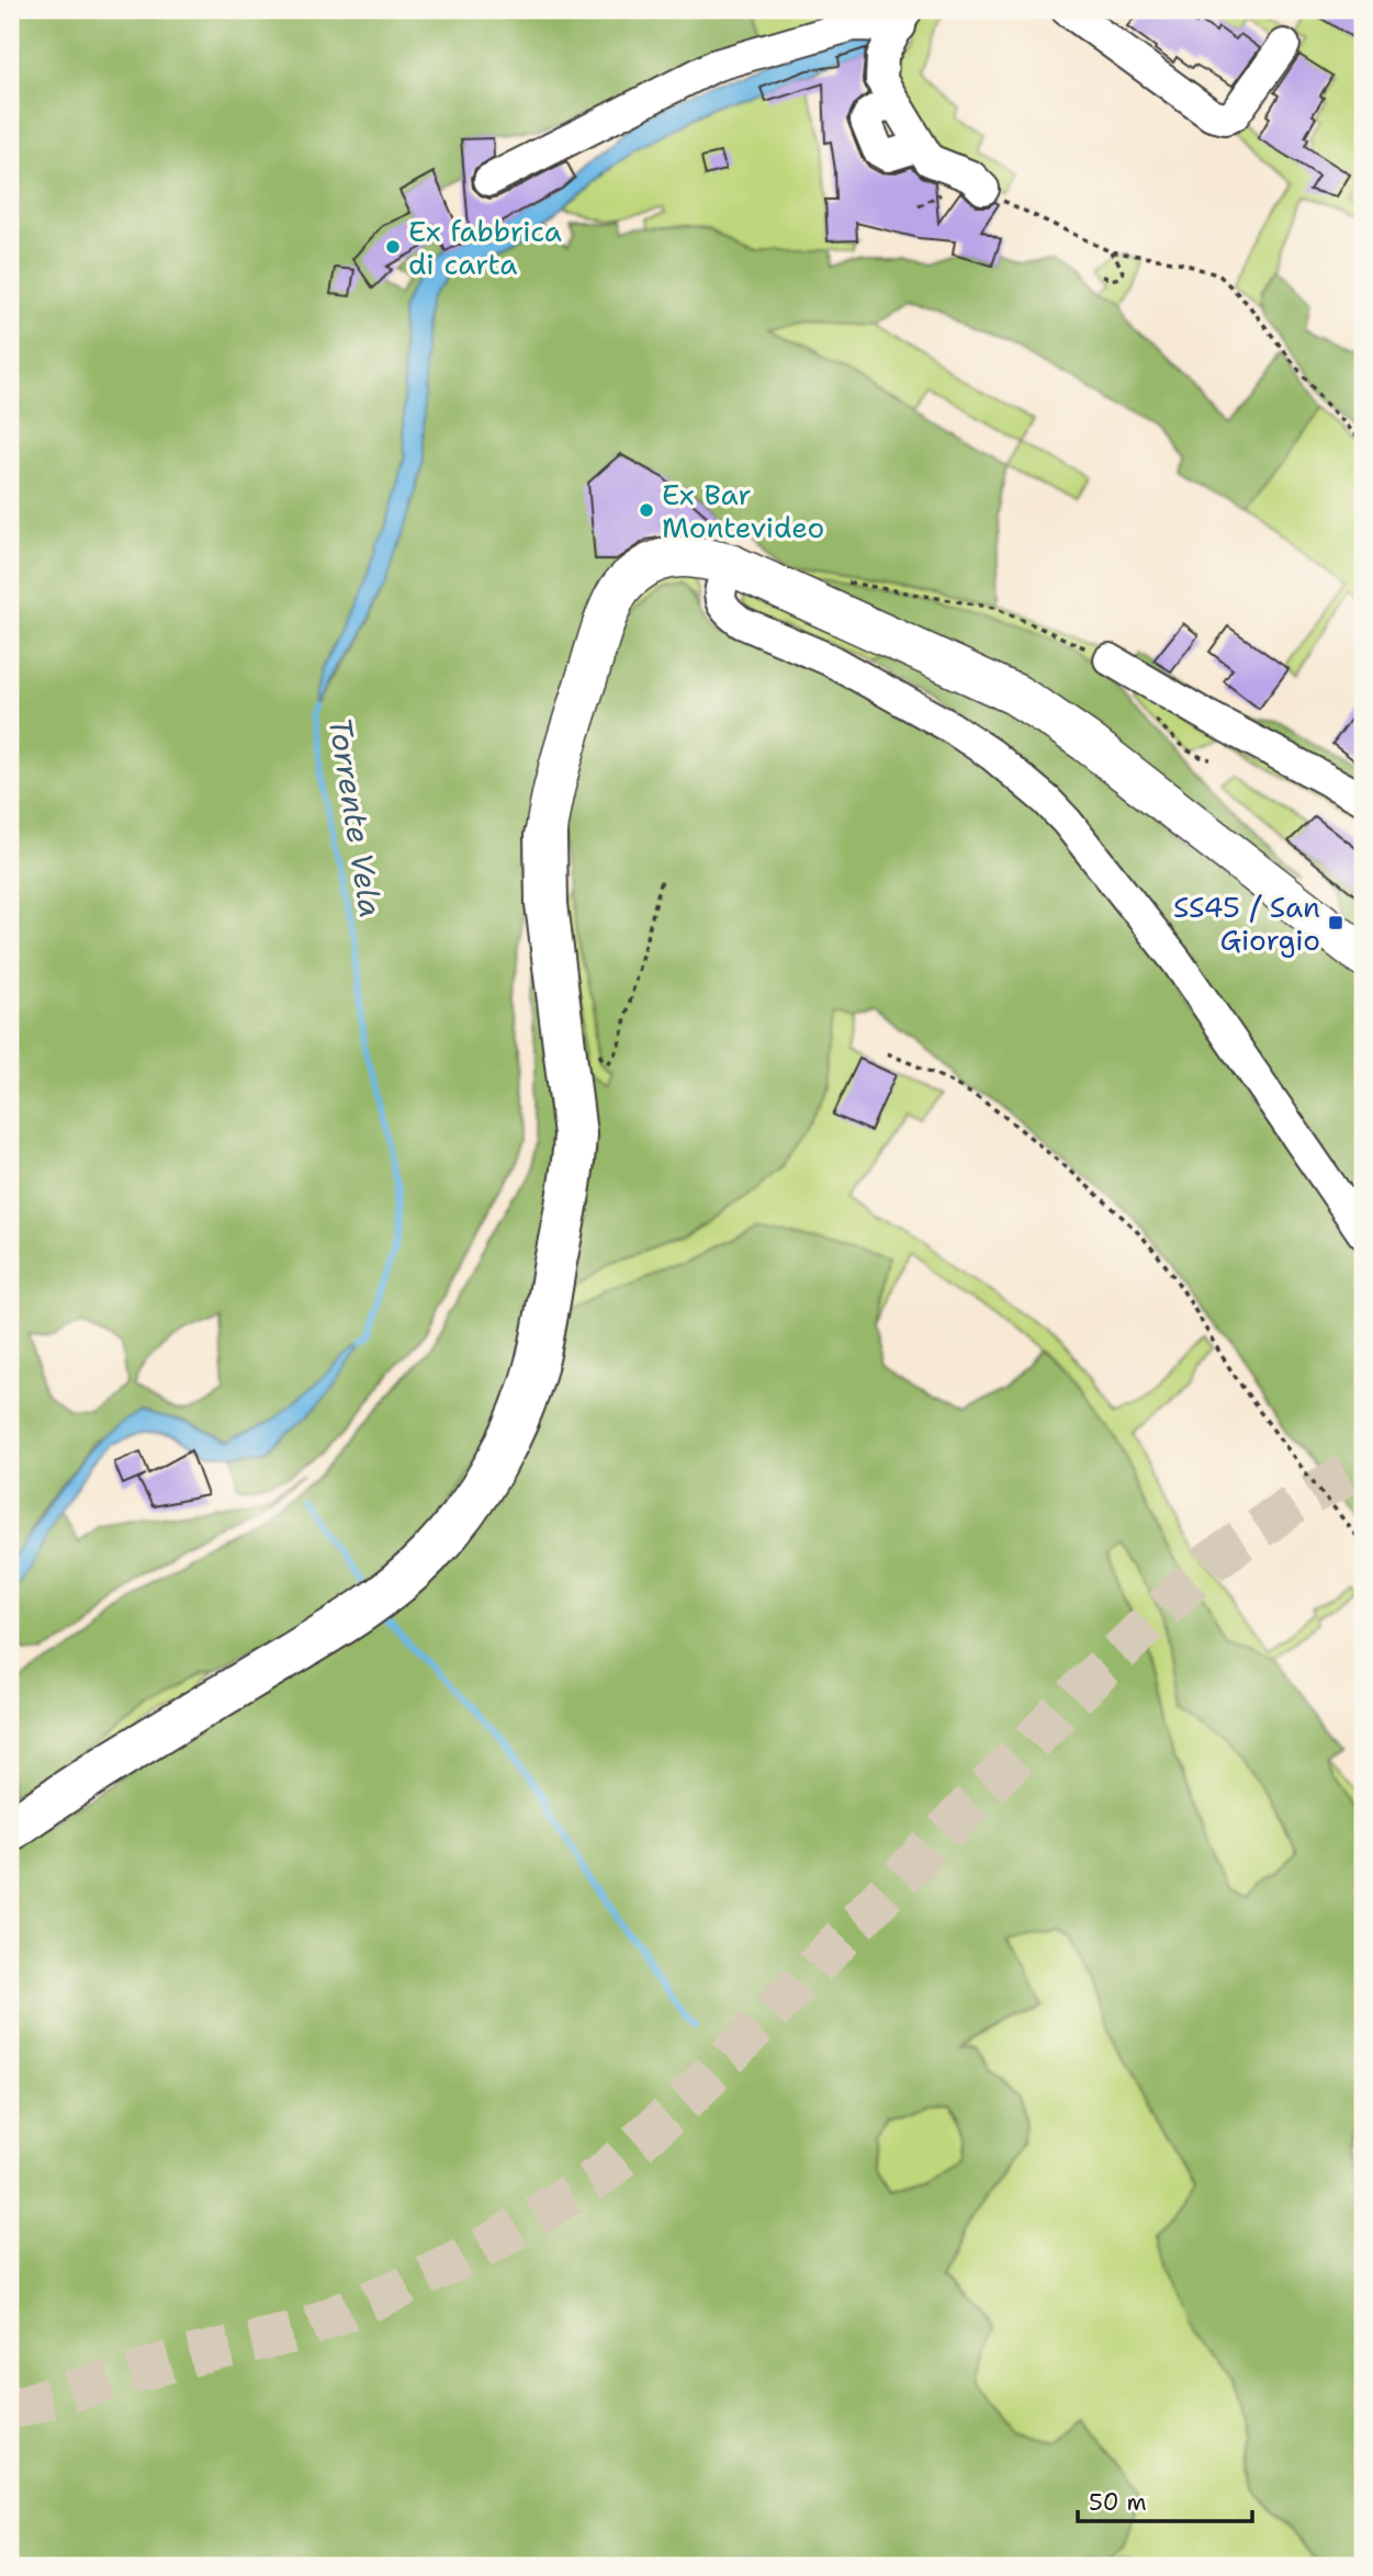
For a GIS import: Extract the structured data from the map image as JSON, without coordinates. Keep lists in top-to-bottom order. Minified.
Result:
{"water":["Torrente Vela"],"places":{"other":["Ex fabbrica di carta","Ex Bar Montevideo"],"transit":["SS45 / San Giorgio"]},"scale_bar":"50 m"}
